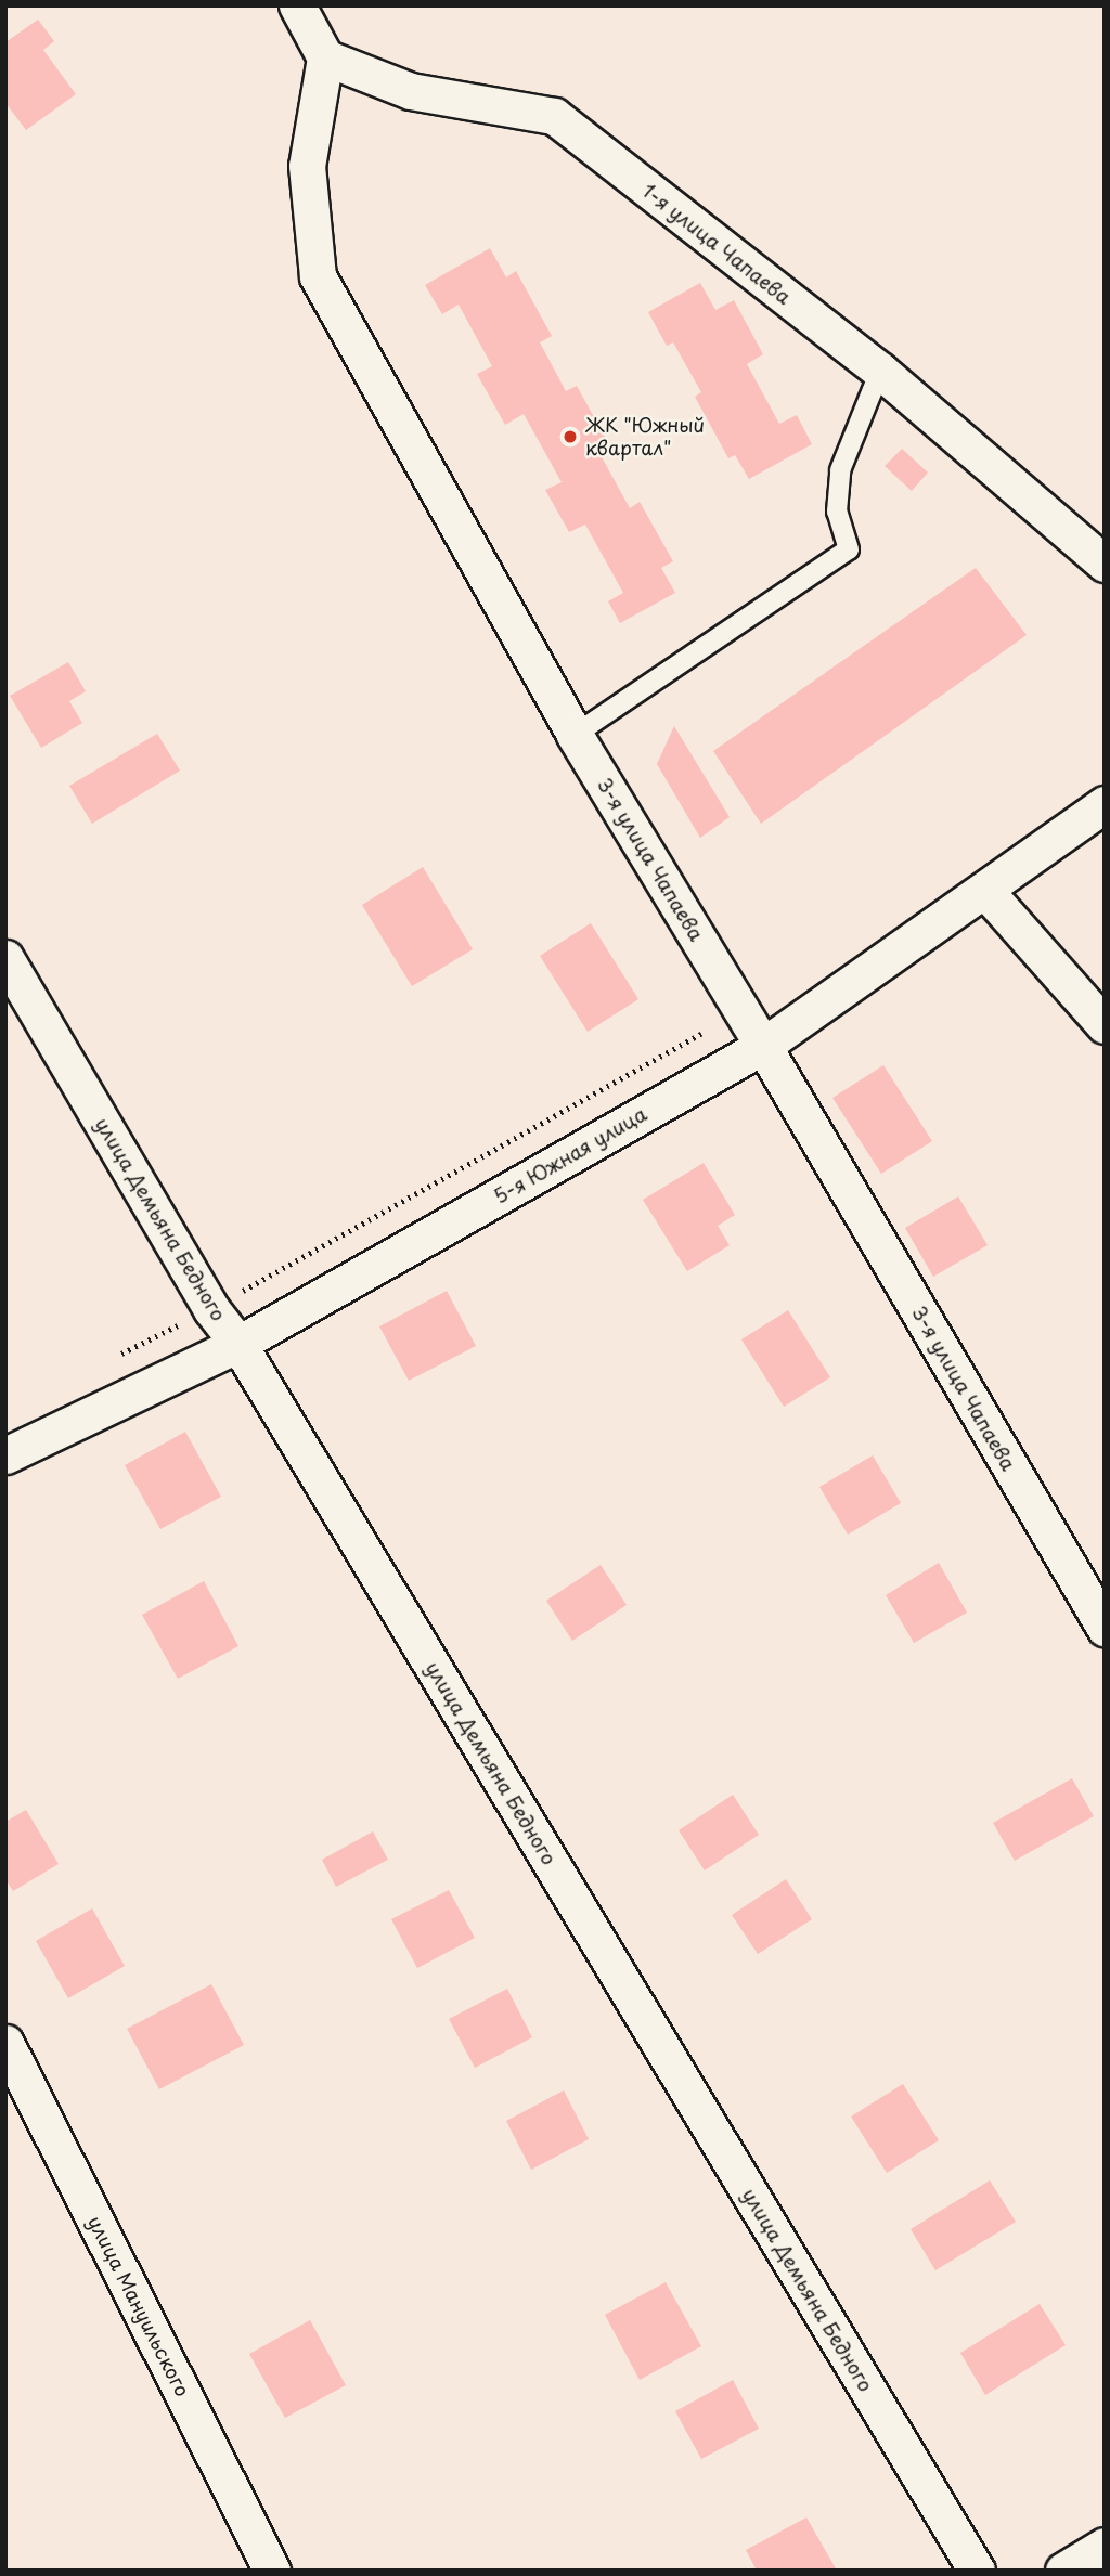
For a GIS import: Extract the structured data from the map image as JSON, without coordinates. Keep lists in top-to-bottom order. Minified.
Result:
{"streets":{"street":["1-я улица Чапаева","3-я улица Чапаева","5-я Южная улица","улица Демьяна Бедного","улица Мануильского"]},"crossings":[["1-я улица Чапаева","3-я улица Чапаева"],["3-я улица Чапаева","5-я Южная улица"],["5-я Южная улица","улица Демьяна Бедного"]],"places":["ЖК \"Южный квартал\""]}
